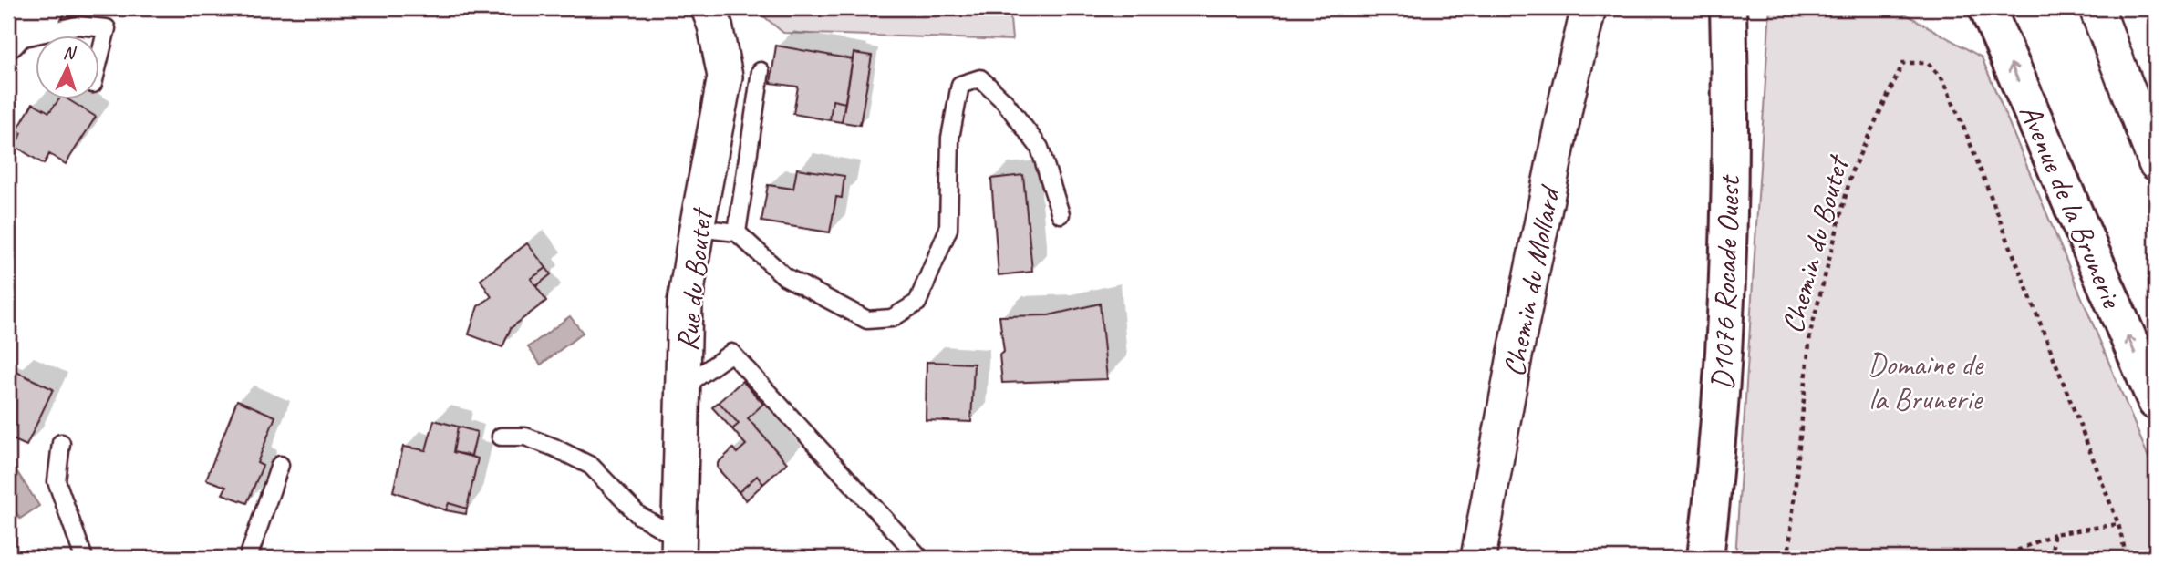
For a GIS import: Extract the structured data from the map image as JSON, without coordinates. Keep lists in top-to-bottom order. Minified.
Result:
{"streets":{"main road":["Avenue de la Brunerie","D1076 Rocade Ouest"],"street":["Rue du Boutet","Chemin du Mollard"],"path":["Chemin du Boutet"]},"one_way":["Avenue de la Brunerie"],"parks":["Domaine de la Brunerie"],"north":"top"}
